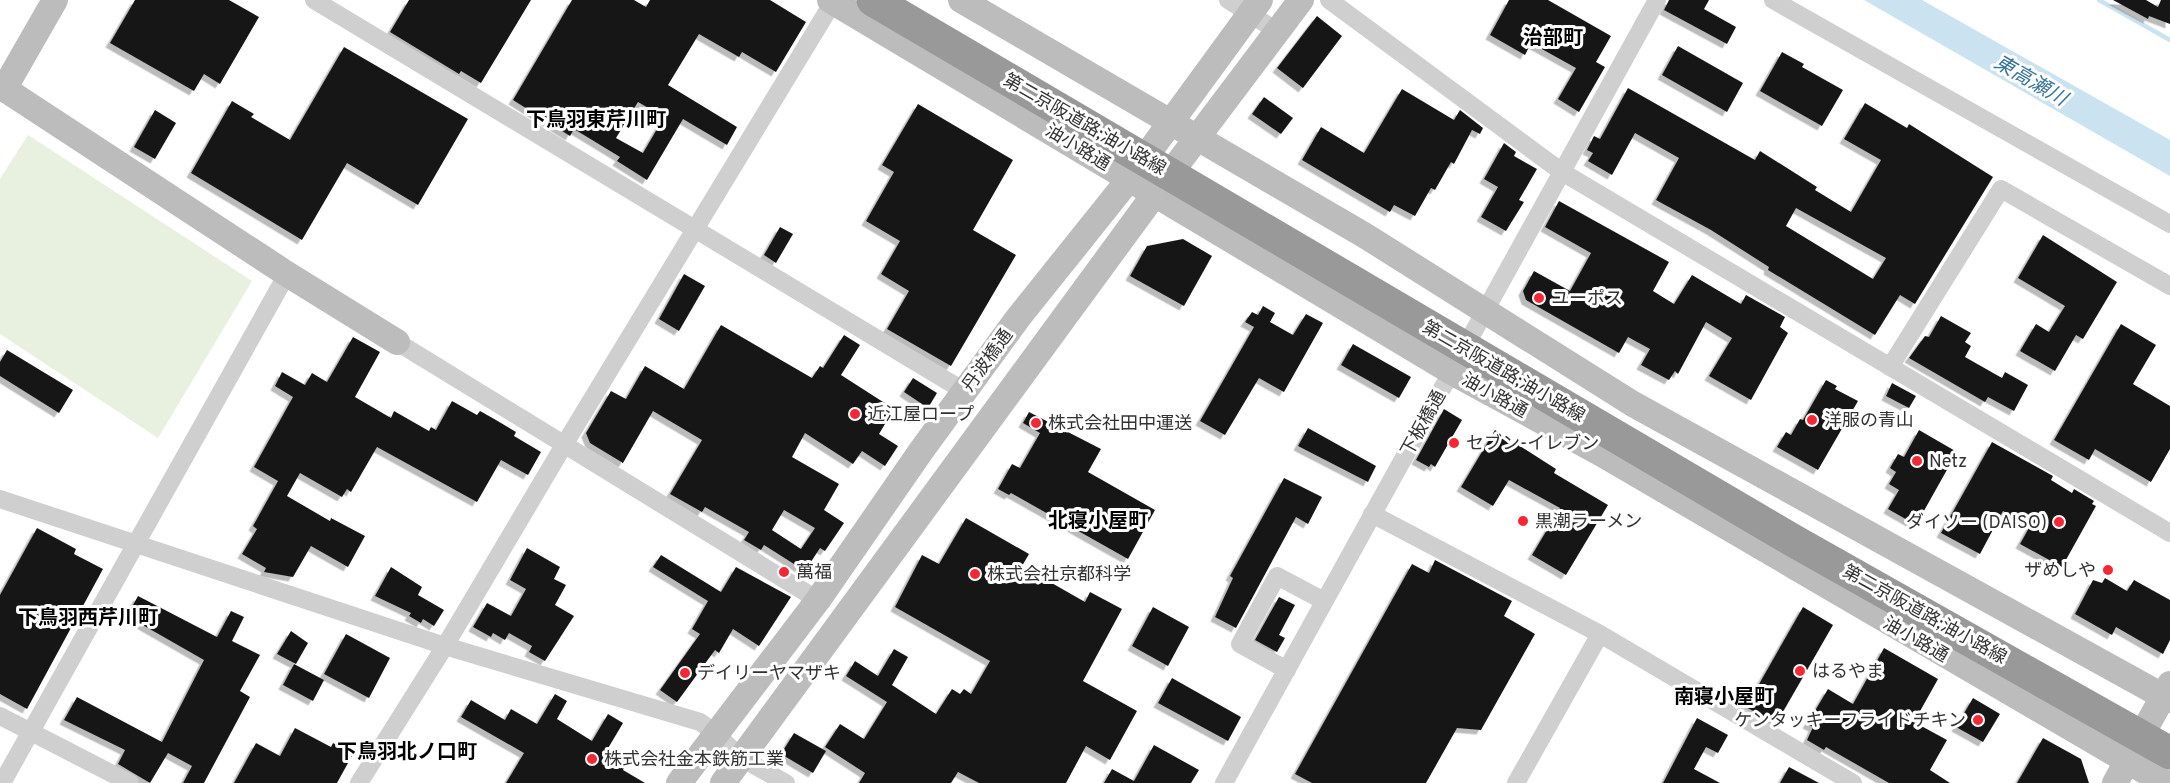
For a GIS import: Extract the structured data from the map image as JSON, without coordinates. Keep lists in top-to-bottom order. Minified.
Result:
{"streets":{"highway":["第二京阪道路;油小路線"],"street":["油小路通","丹波橋通","下板橋通"]},"crossings":[["油小路通","丹波橋通"],["油小路通","下板橋通"]],"districts":["治部町","下鳥羽東芹川町","北寝小屋町","下鳥羽西芹川町","南寝小屋町","下鳥羽北ノ口町"],"water":["東高瀬川"],"places":["ユーポス","近江屋ロープ","洋服の青山","株式会社田中運送","セブン-イレブン","Netz","黒潮ラーメン","ダイソー (DAISO)","ザめしや","萬福","株式会社京都科学","はるやま","デイリーヤマザキ","ケンタッキーフライドチキン","株式会社金本鉄筋工業"]}
